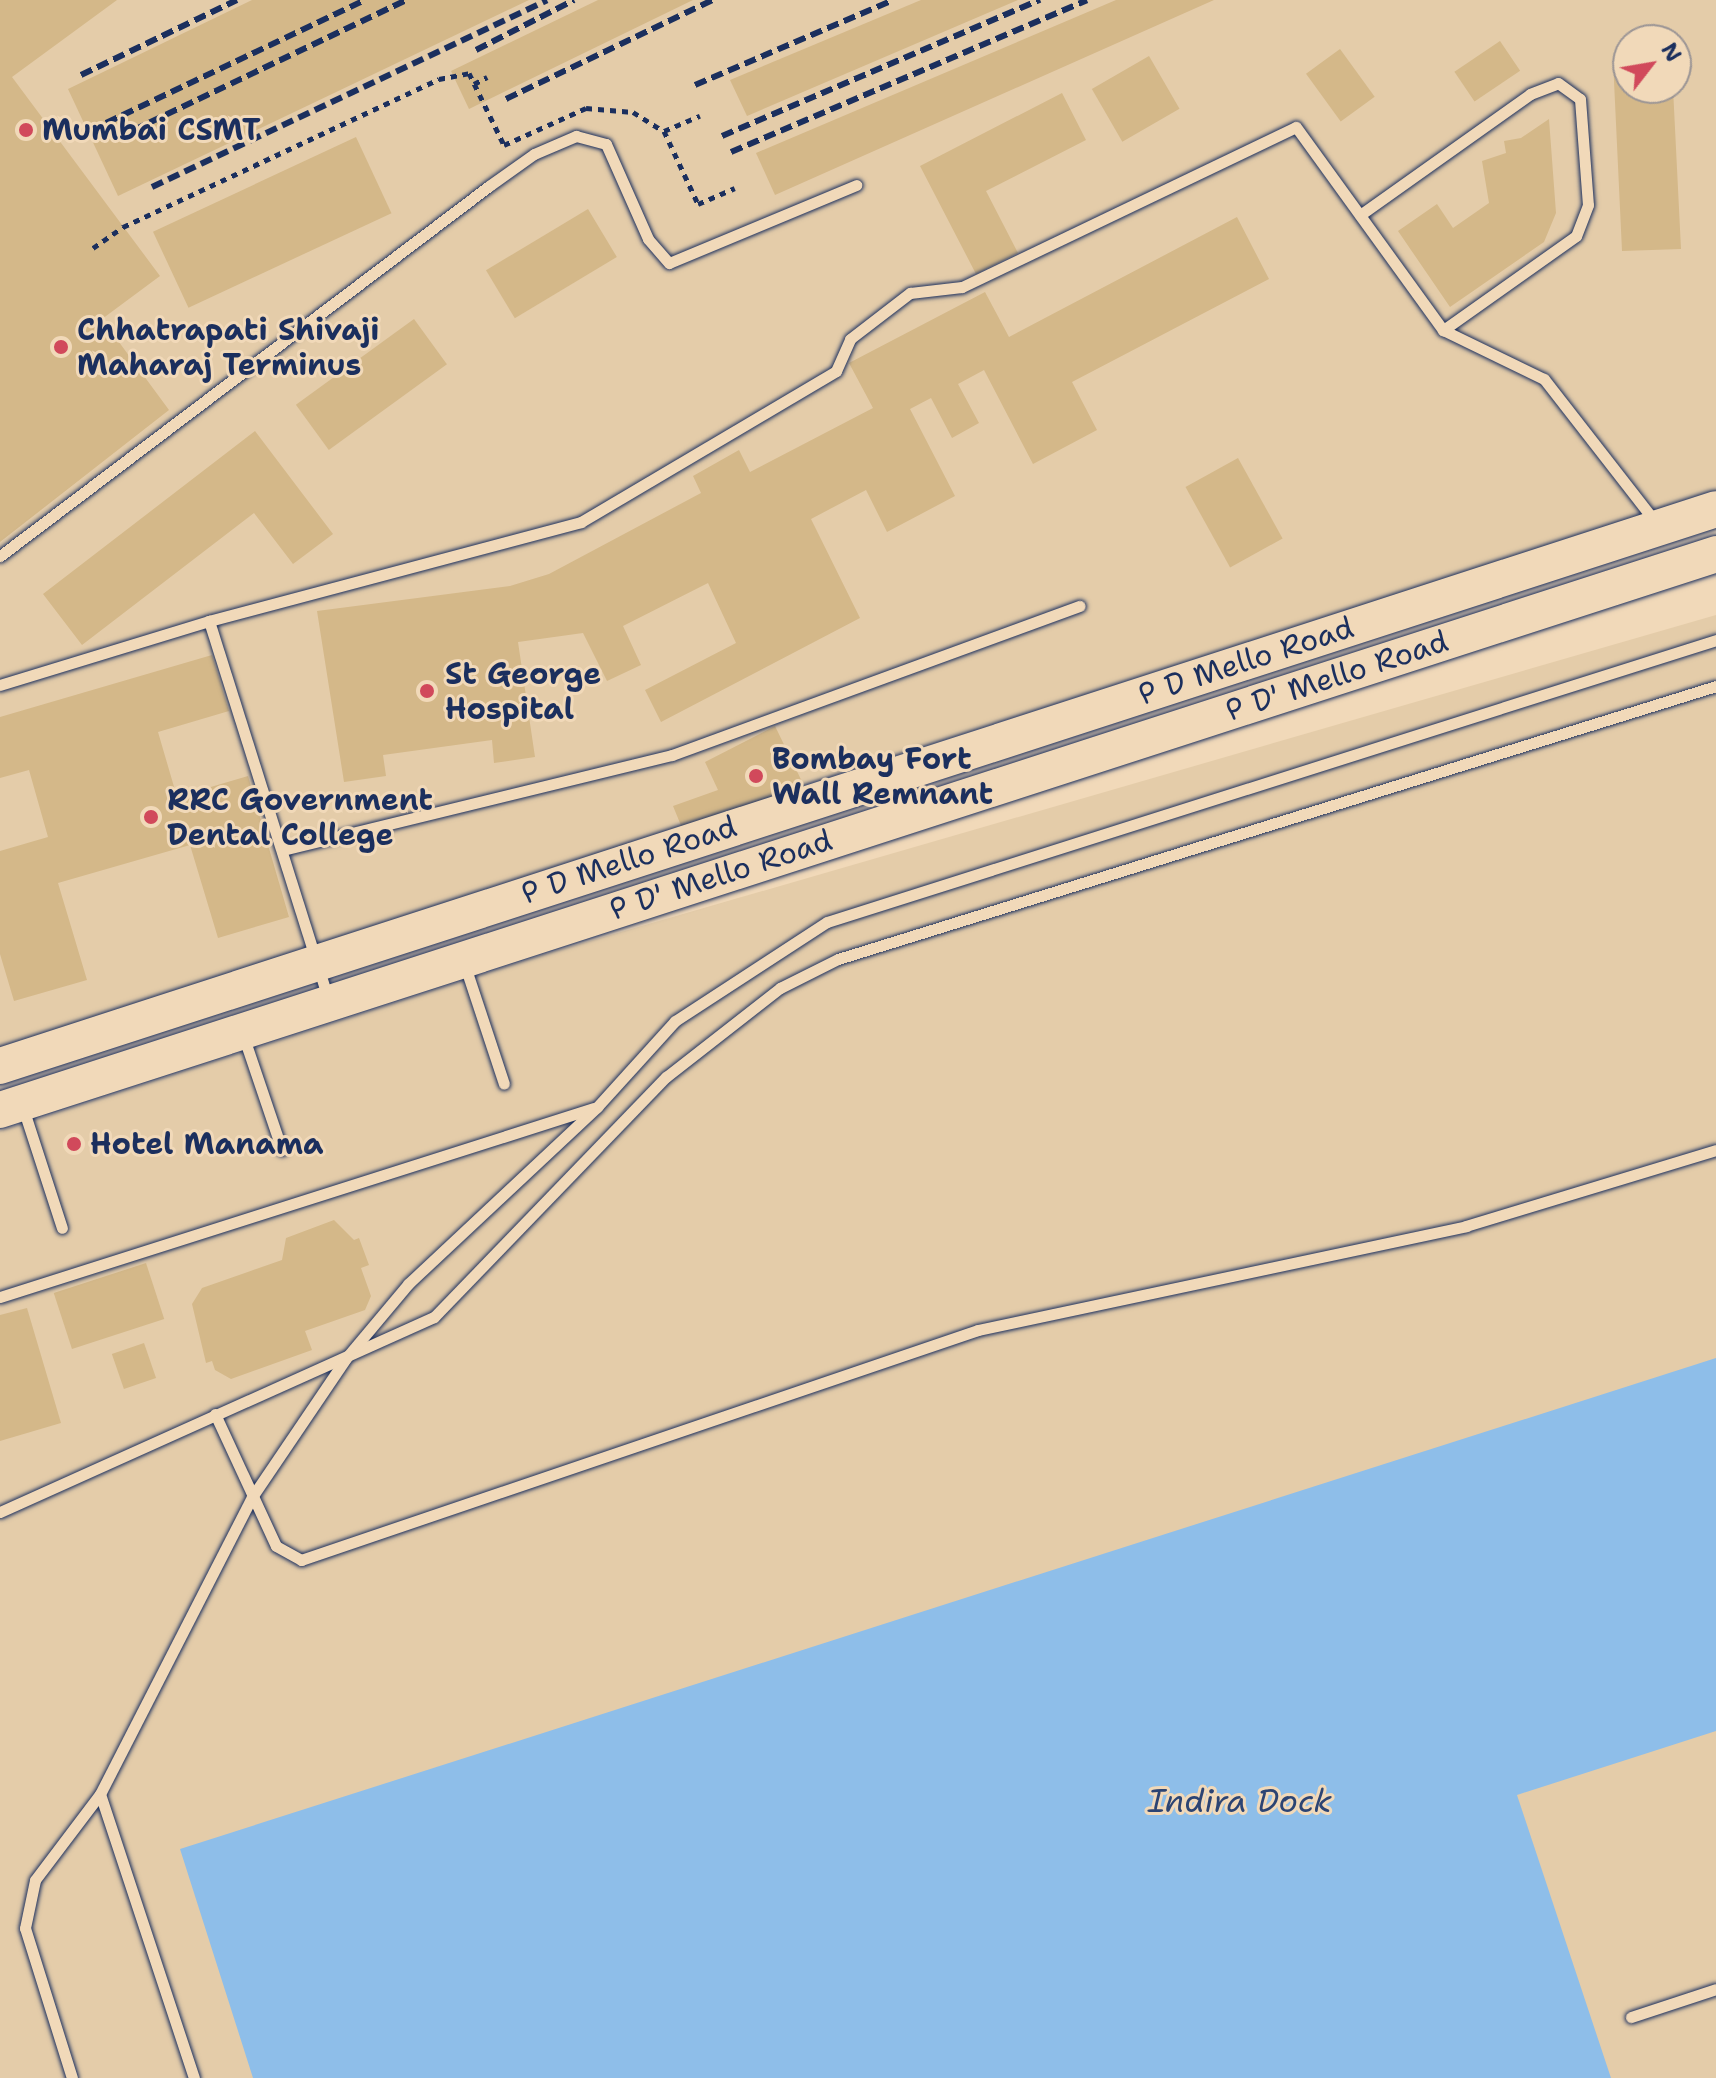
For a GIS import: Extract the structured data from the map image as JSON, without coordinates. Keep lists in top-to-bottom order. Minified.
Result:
{"streets":{"main road":["P D Mello Road","P D' Mello Road"]},"water":["Indira Dock"],"places":["Mumbai CSMT","Chhatrapati Shivaji Maharaj Terminus","St George Hospital","Bombay Fort Wall Remnant","RRC Government Dental College","Hotel Manama"],"north":"top right"}
